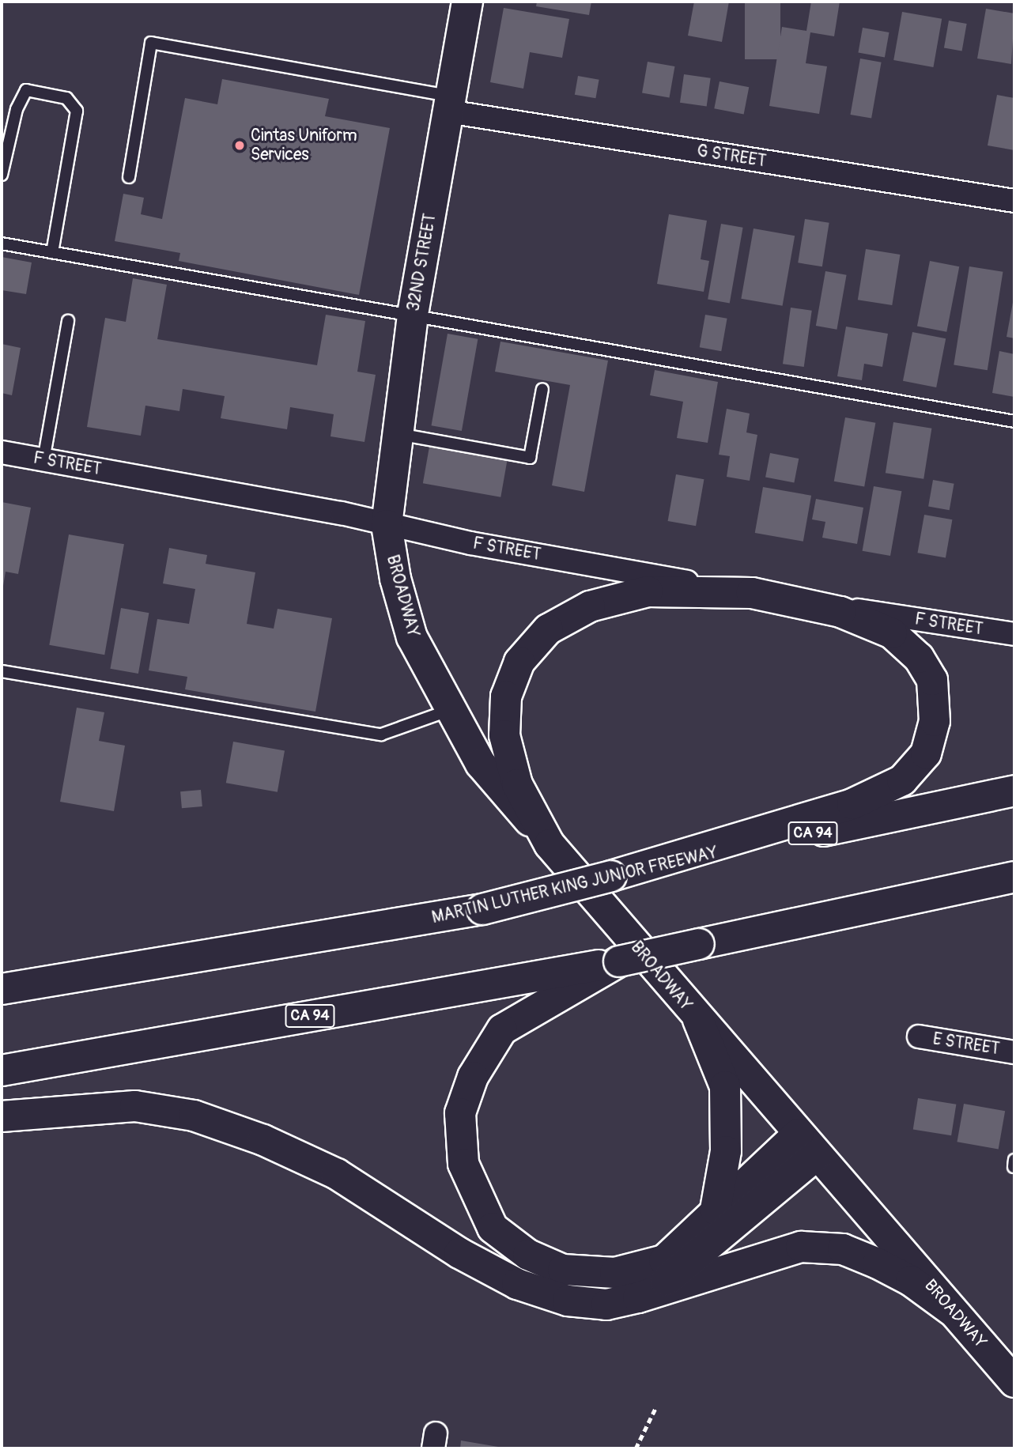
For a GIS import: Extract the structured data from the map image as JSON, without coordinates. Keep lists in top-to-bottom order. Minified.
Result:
{"streets":{"main road":["32ND STREET","BROADWAY","CA 94","MARTIN LUTHER KING JUNIOR FREEWAY"],"street":["G STREET","F STREET","E STREET"]},"crossings":[["G STREET","32ND STREET"],["32ND STREET","F STREET"],["32ND STREET","BROADWAY"],["F STREET","BROADWAY"]],"places":["Cintas Uniform Services"]}
